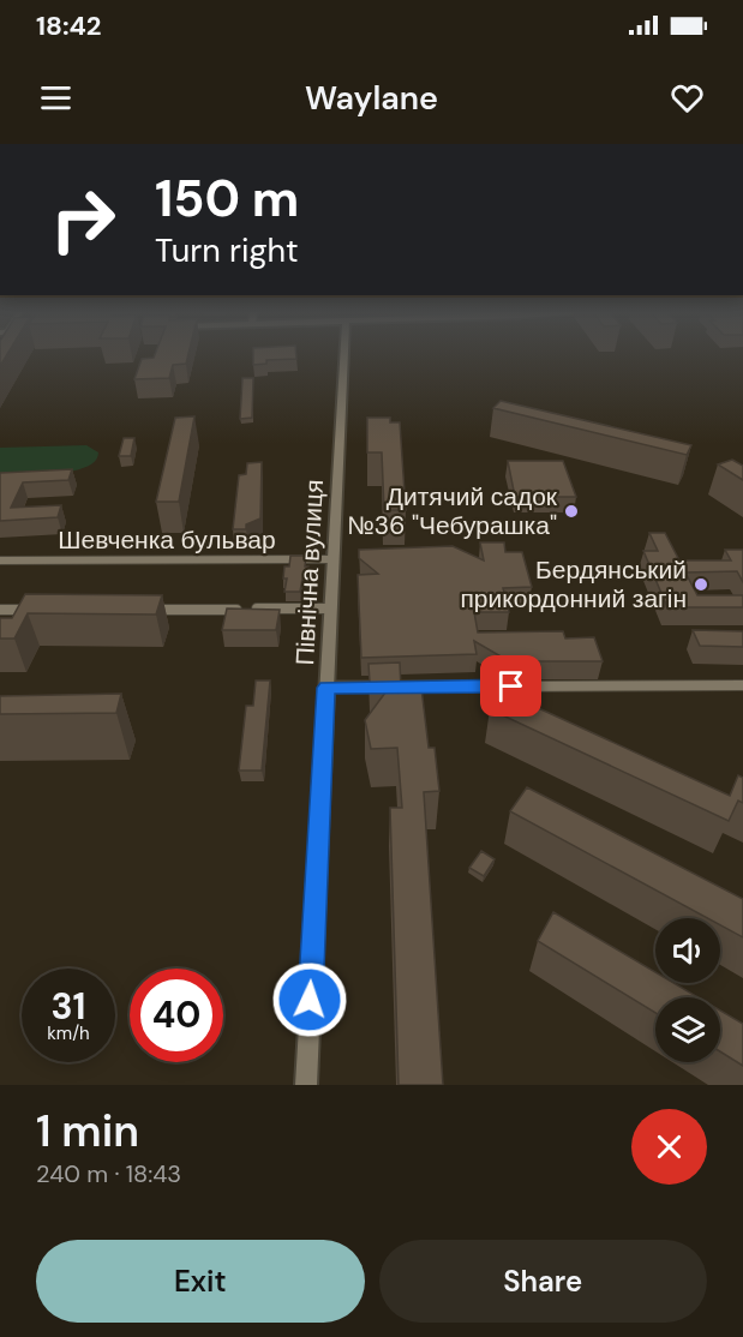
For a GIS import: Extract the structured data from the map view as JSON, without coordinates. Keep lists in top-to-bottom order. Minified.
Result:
{"streets":{"street":["Шевченка бульвар","Північна вулиця"]},"crossings":[["Шевченка бульвар","Північна вулиця"]],"places":["Дитячий садок №36 \"Чебурашка\"","Бердянський прикордонний загін"],"page":{"status":"18:42","header":"Waylane","turn":["150 m","Turn right"],"speed":"31 km/h","limit":"40","heading":["1 min","240 m · 18:43"],"buttons":["Exit","Share"]}}
